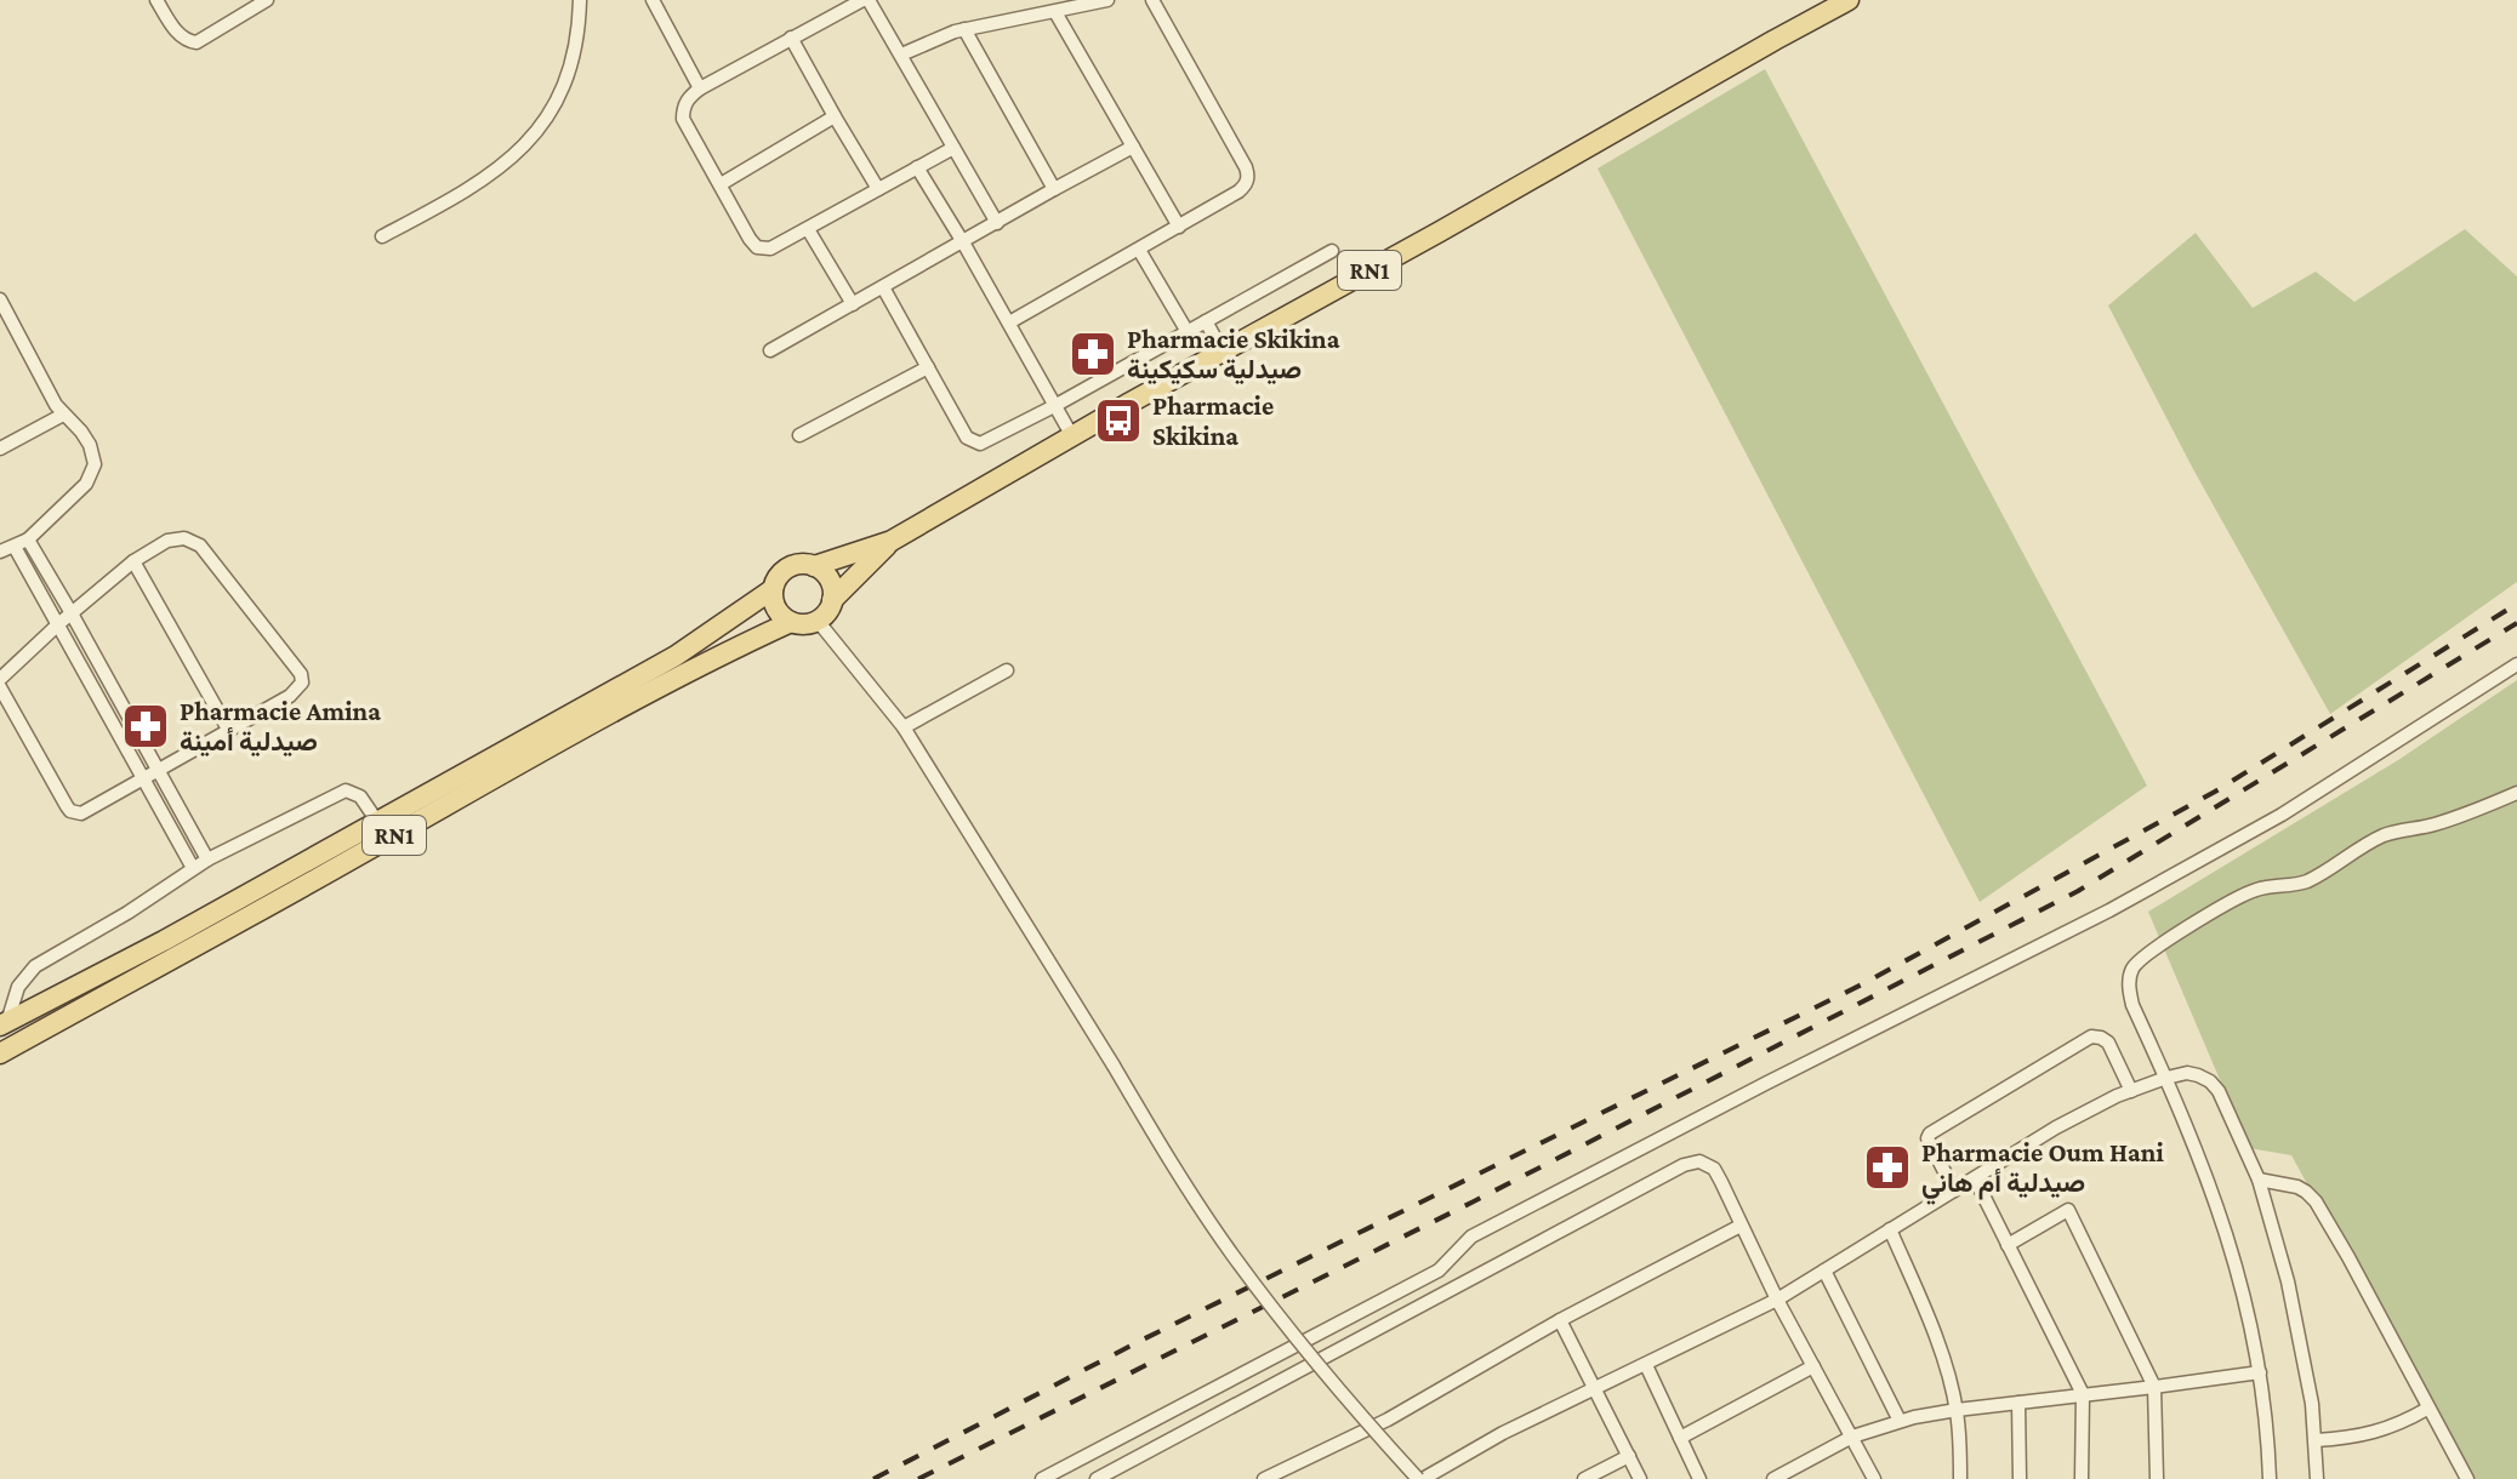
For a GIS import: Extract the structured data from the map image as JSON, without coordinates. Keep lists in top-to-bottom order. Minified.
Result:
{"streets":{"main road":["RN1"]},"places":{"pharmacy":["Pharmacie Skikina صيدلية سكيكينة","Pharmacie Amina صيدلية أمينة","Pharmacie Oum Hani صيدلية أم هاني"],"bus stop":["Pharmacie Skikina"]}}
